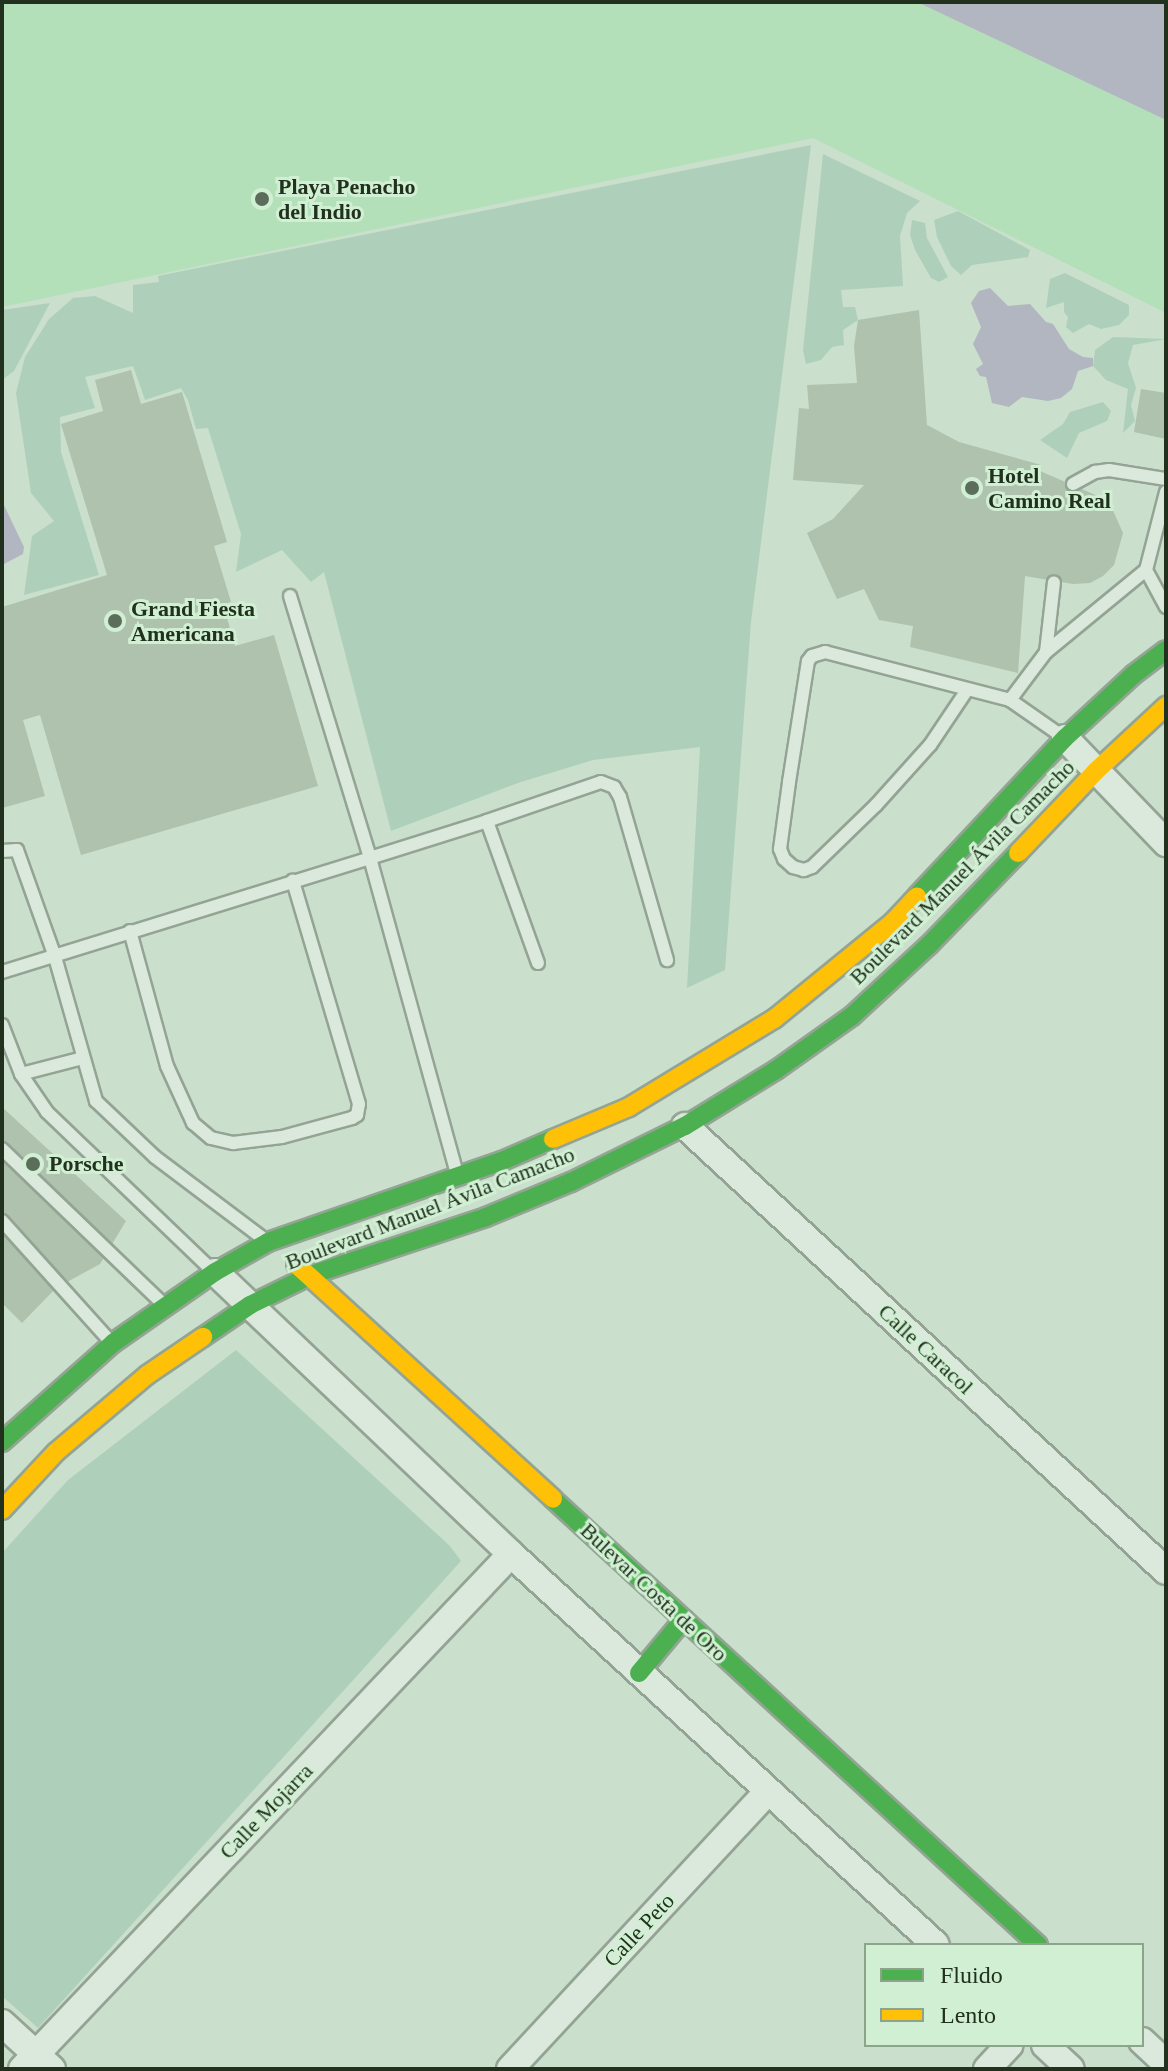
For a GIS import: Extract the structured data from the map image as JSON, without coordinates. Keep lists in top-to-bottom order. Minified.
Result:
{"streets":{"main road":["Boulevard Manuel Ávila Camacho","Bulevar Costa de Oro"],"street":["Calle Caracol","Calle Mojarra","Calle Peto"]},"crossings":[["Boulevard Manuel Ávila Camacho","Calle Caracol"],["Boulevard Manuel Ávila Camacho","Bulevar Costa de Oro"]],"places":["Playa Penacho del Indio","Hotel Camino Real","Grand Fiesta Americana","Porsche"],"legend":["Fluido","Lento"]}
